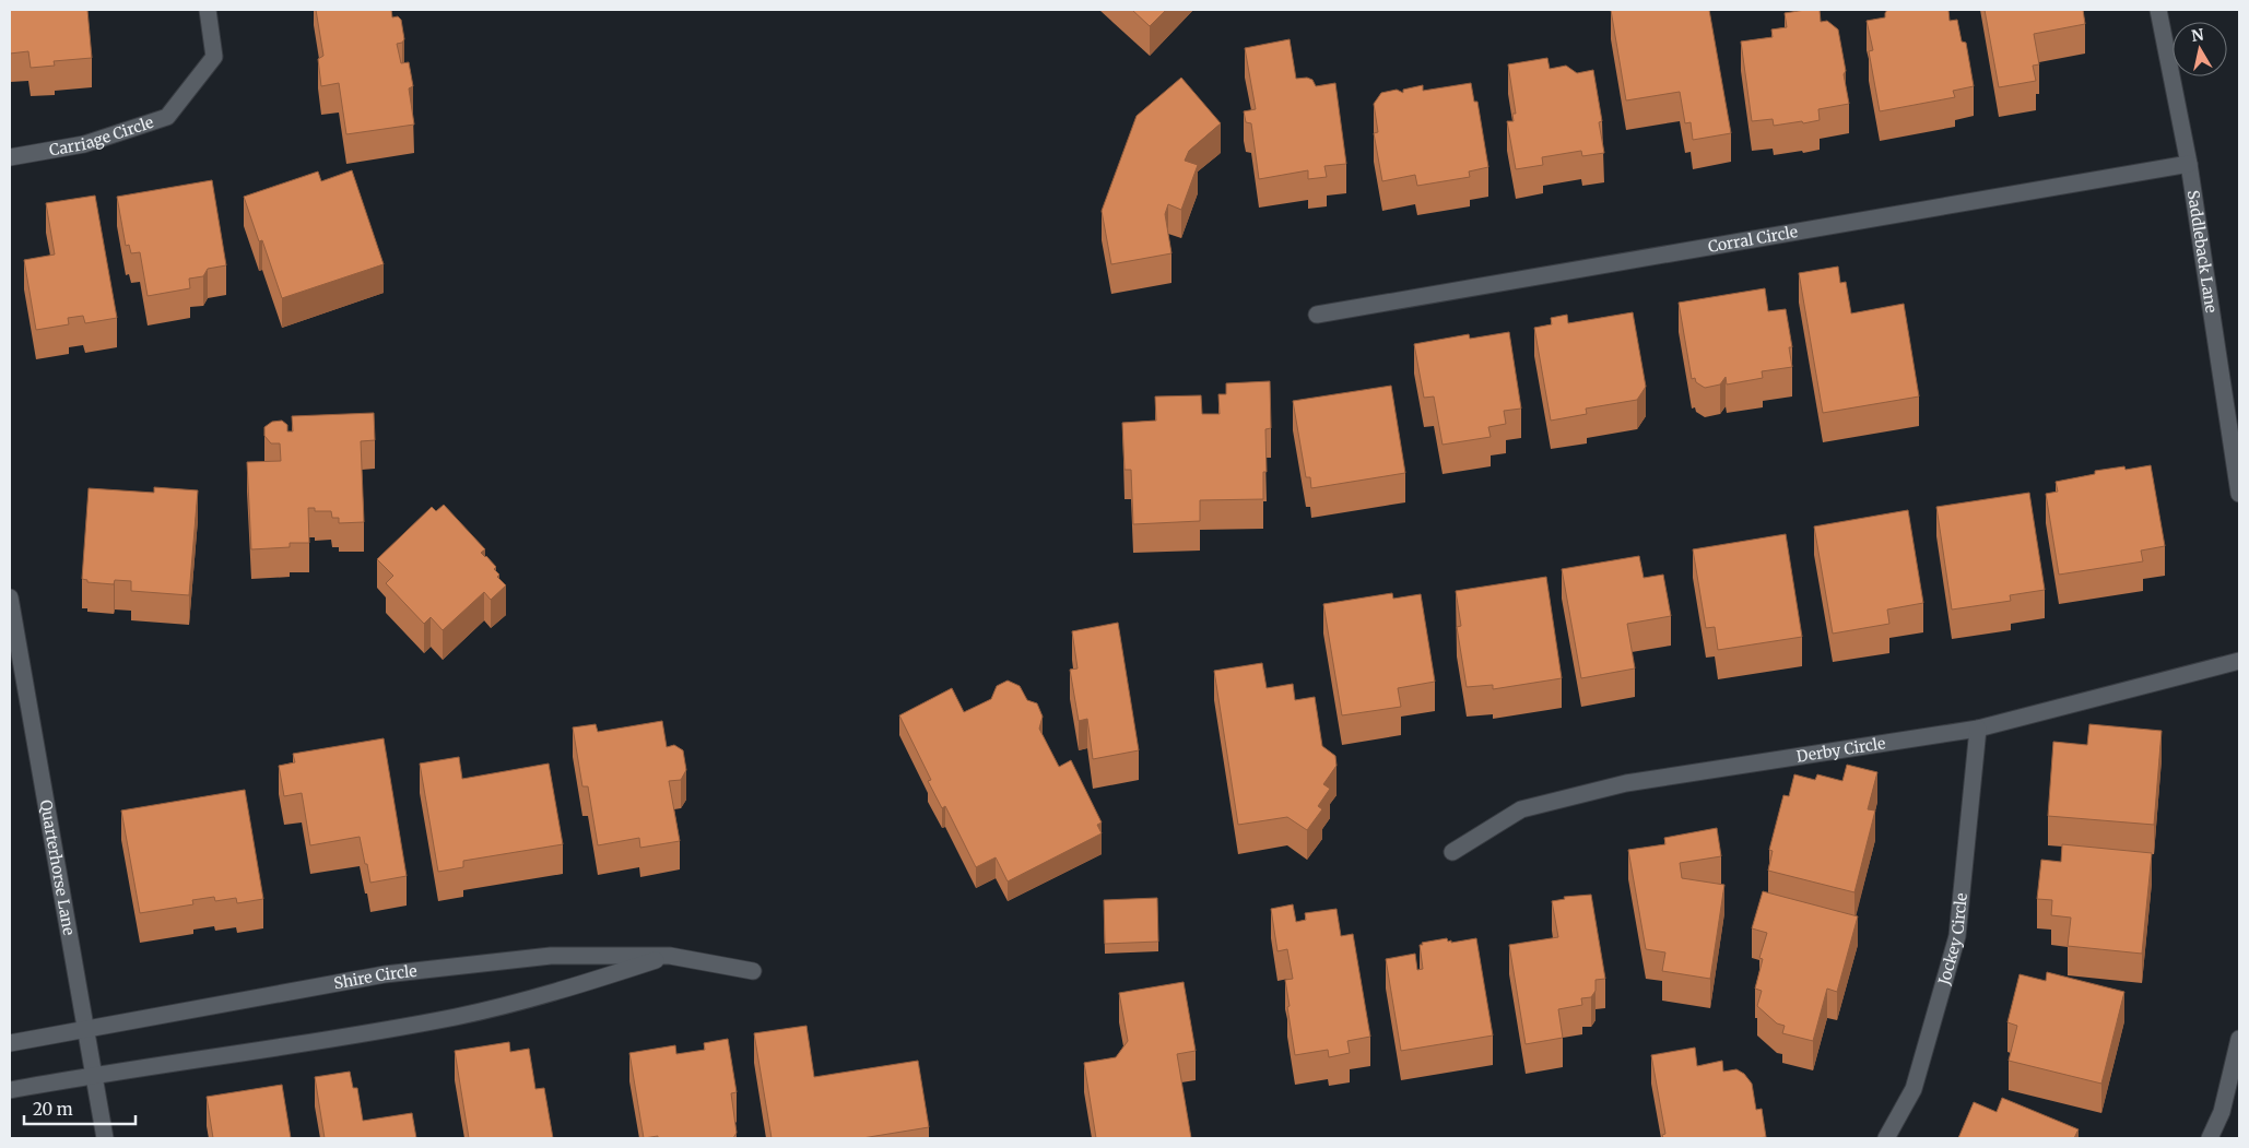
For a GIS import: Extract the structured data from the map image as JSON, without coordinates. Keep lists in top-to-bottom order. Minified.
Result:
{"streets":{"street":["Carriage Circle","Corral Circle","Saddleback Lane","Derby Circle","Quarterhorse Lane","Jockey Circle","Shire Circle"]},"crossings":[["Corral Circle","Saddleback Lane"],["Derby Circle","Jockey Circle"],["Quarterhorse Lane","Shire Circle"]],"scale_bar":"20 m","north":"top"}
